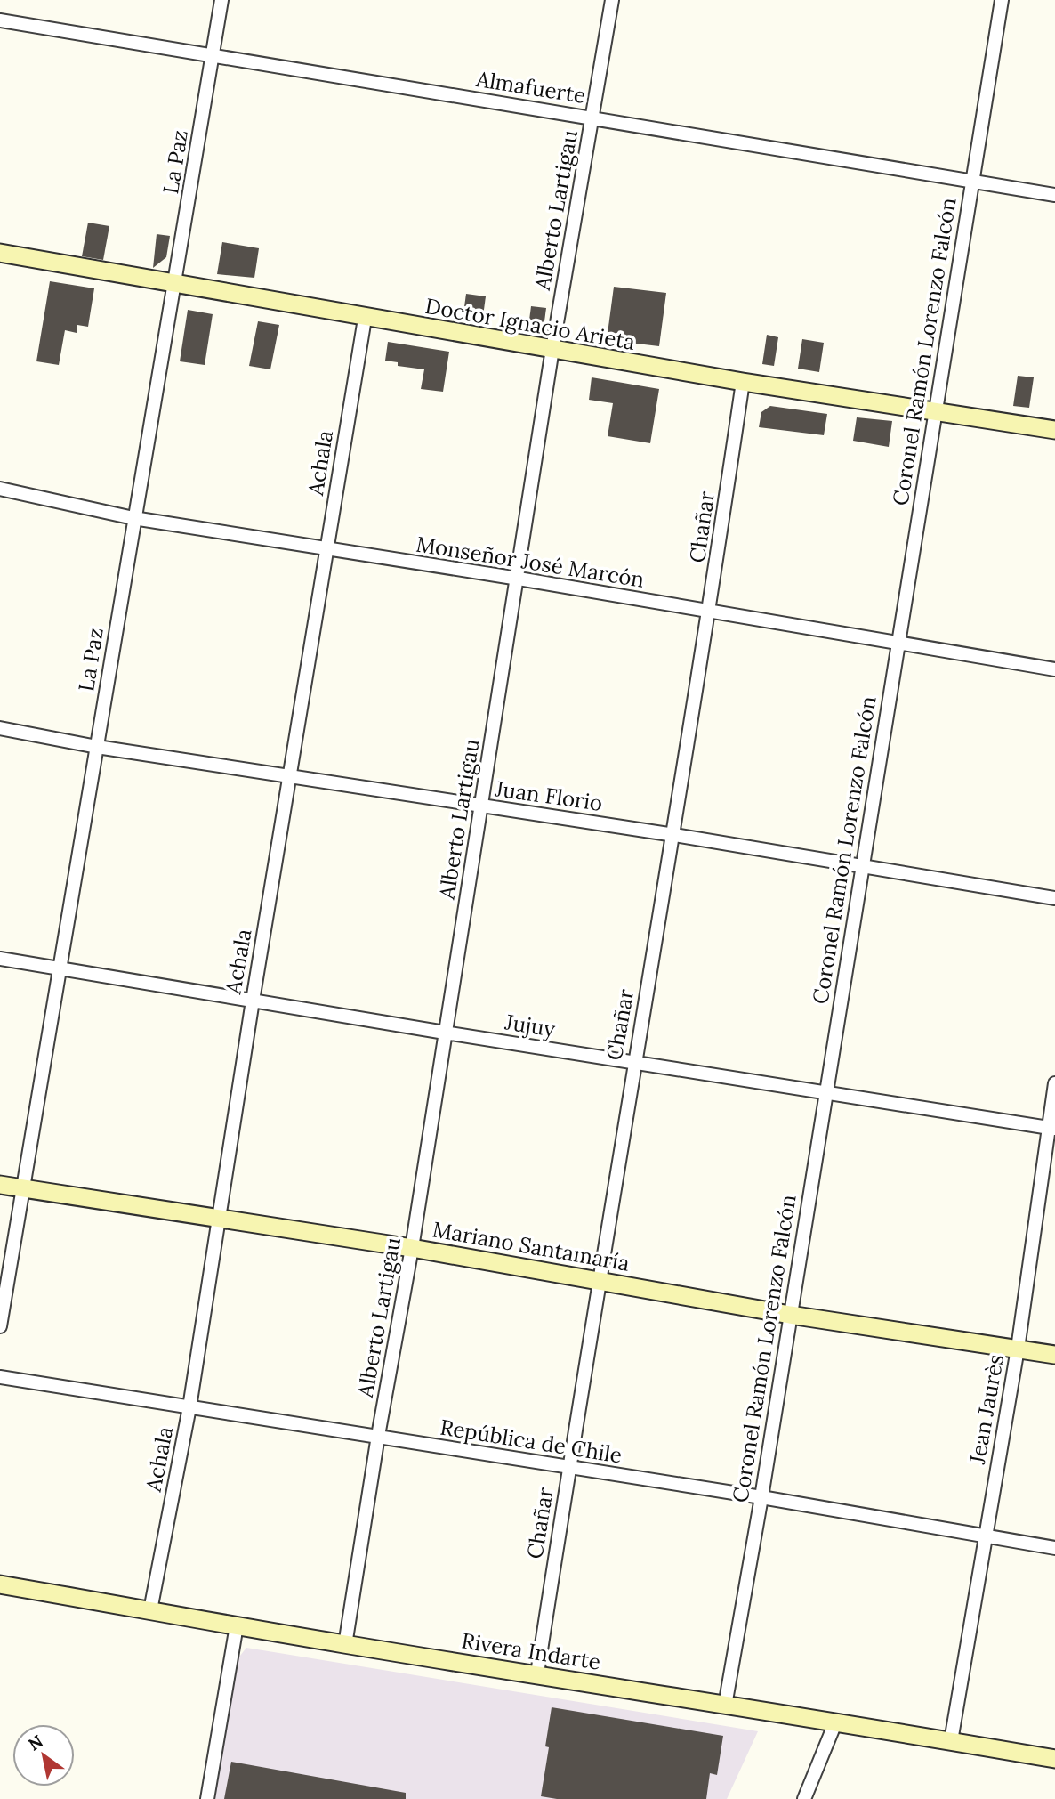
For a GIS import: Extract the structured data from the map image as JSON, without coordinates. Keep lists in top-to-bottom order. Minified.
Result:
{"streets":{"street":["Almafuerte","La Paz","Alberto Lartigau","Doctor Ignacio Arieta","Coronel Ramón Lorenzo Falcón","Achala","Chañar","Monseñor José Marcón","Juan Florio","Jujuy","Mariano Santamaría","Jean Jaurès","República de Chile","Rivera Indarte"]},"crossings":[["Almafuerte","La Paz"],["Almafuerte","Alberto Lartigau"],["Almafuerte","Coronel Ramón Lorenzo Falcón"],["La Paz","Doctor Ignacio Arieta"],["La Paz","Monseñor José Marcón"],["La Paz","Juan Florio"],["La Paz","Jujuy"],["La Paz","Mariano Santamaría"],["Alberto Lartigau","Doctor Ignacio Arieta"],["Alberto Lartigau","Monseñor José Marcón"],["Alberto Lartigau","Juan Florio"],["Alberto Lartigau","Jujuy"],["Alberto Lartigau","Mariano Santamaría"],["Alberto Lartigau","República de Chile"],["Alberto Lartigau","Rivera Indarte"],["Doctor Ignacio Arieta","Coronel Ramón Lorenzo Falcón"],["Doctor Ignacio Arieta","Achala"],["Doctor Ignacio Arieta","Chañar"],["Coronel Ramón Lorenzo Falcón","Monseñor José Marcón"],["Coronel Ramón Lorenzo Falcón","Juan Florio"],["Coronel Ramón Lorenzo Falcón","Jujuy"],["Coronel Ramón Lorenzo Falcón","Mariano Santamaría"],["Coronel Ramón Lorenzo Falcón","República de Chile"],["Coronel Ramón Lorenzo Falcón","Rivera Indarte"],["Achala","Monseñor José Marcón"],["Achala","Juan Florio"],["Achala","Jujuy"],["Achala","Mariano Santamaría"],["Achala","República de Chile"],["Achala","Rivera Indarte"],["Chañar","Monseñor José Marcón"],["Chañar","Juan Florio"],["Chañar","Jujuy"],["Chañar","Mariano Santamaría"],["Chañar","República de Chile"],["Chañar","Rivera Indarte"],["Jujuy","Jean Jaurès"],["Mariano Santamaría","Jean Jaurès"],["Jean Jaurès","República de Chile"],["Jean Jaurès","Rivera Indarte"]],"north":"top left"}
